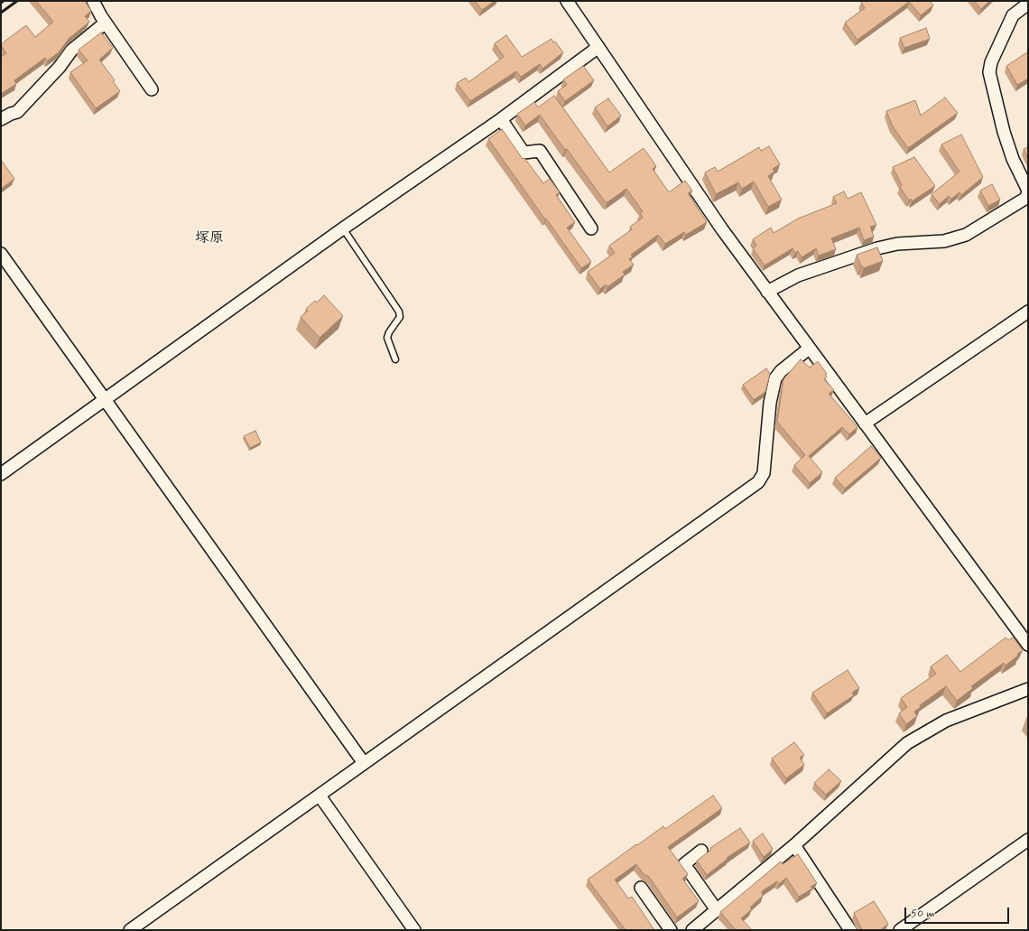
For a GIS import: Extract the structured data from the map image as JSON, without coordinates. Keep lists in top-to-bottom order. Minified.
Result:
{"districts":["塚原"],"scale_bar":"50 m"}
